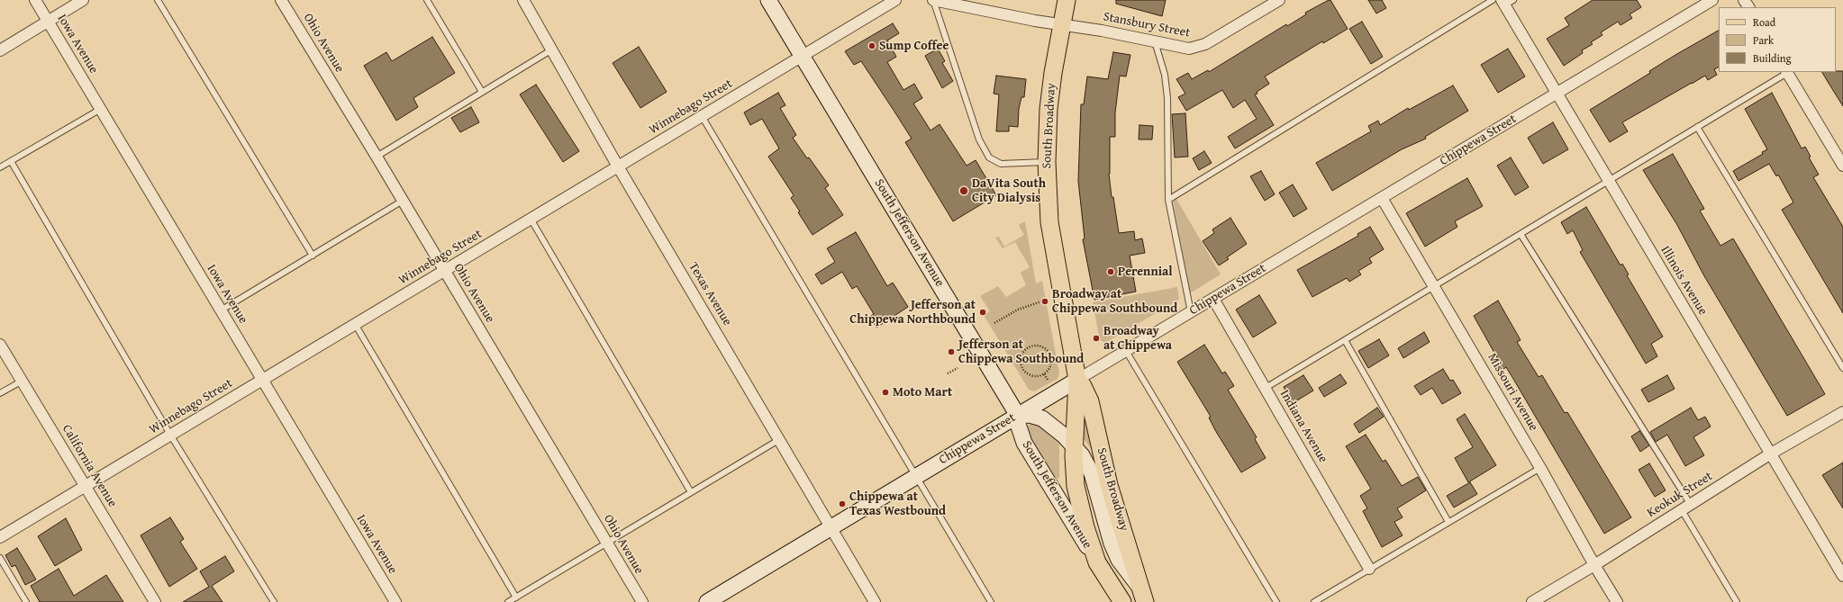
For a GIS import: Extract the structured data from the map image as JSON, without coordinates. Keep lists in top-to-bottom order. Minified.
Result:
{"streets":{"main road":["South Broadway","Chippewa Street","South Jefferson Avenue"],"street":["Stansbury Street","Ohio Avenue","Iowa Avenue","Winnebago Street","Illinois Avenue","Texas Avenue","Missouri Avenue","Indiana Avenue","California Avenue","Keokuk Street"]},"crossings":[["Stansbury Street","South Broadway"],["Ohio Avenue","Winnebago Street"],["Iowa Avenue","Winnebago Street"],["Winnebago Street","South Jefferson Avenue"],["Winnebago Street","Texas Avenue"],["Winnebago Street","California Avenue"],["South Broadway","Chippewa Street"],["South Broadway","South Jefferson Avenue"],["Chippewa Street","South Jefferson Avenue"],["Chippewa Street","Illinois Avenue"],["Chippewa Street","Texas Avenue"],["Chippewa Street","Missouri Avenue"],["Chippewa Street","Indiana Avenue"],["Illinois Avenue","Keokuk Street"],["Missouri Avenue","Keokuk Street"]],"places":["Sump Coffee","DaVita South City Dialysis","Perennial","Broadway at Chippewa Southbound","Jefferson at Chippewa Northbound","Broadway at Chippewa","Jefferson at Chippewa Southbound","Moto Mart","Chippewa at Texas Westbound"],"legend":["Road","Park","Building"]}
